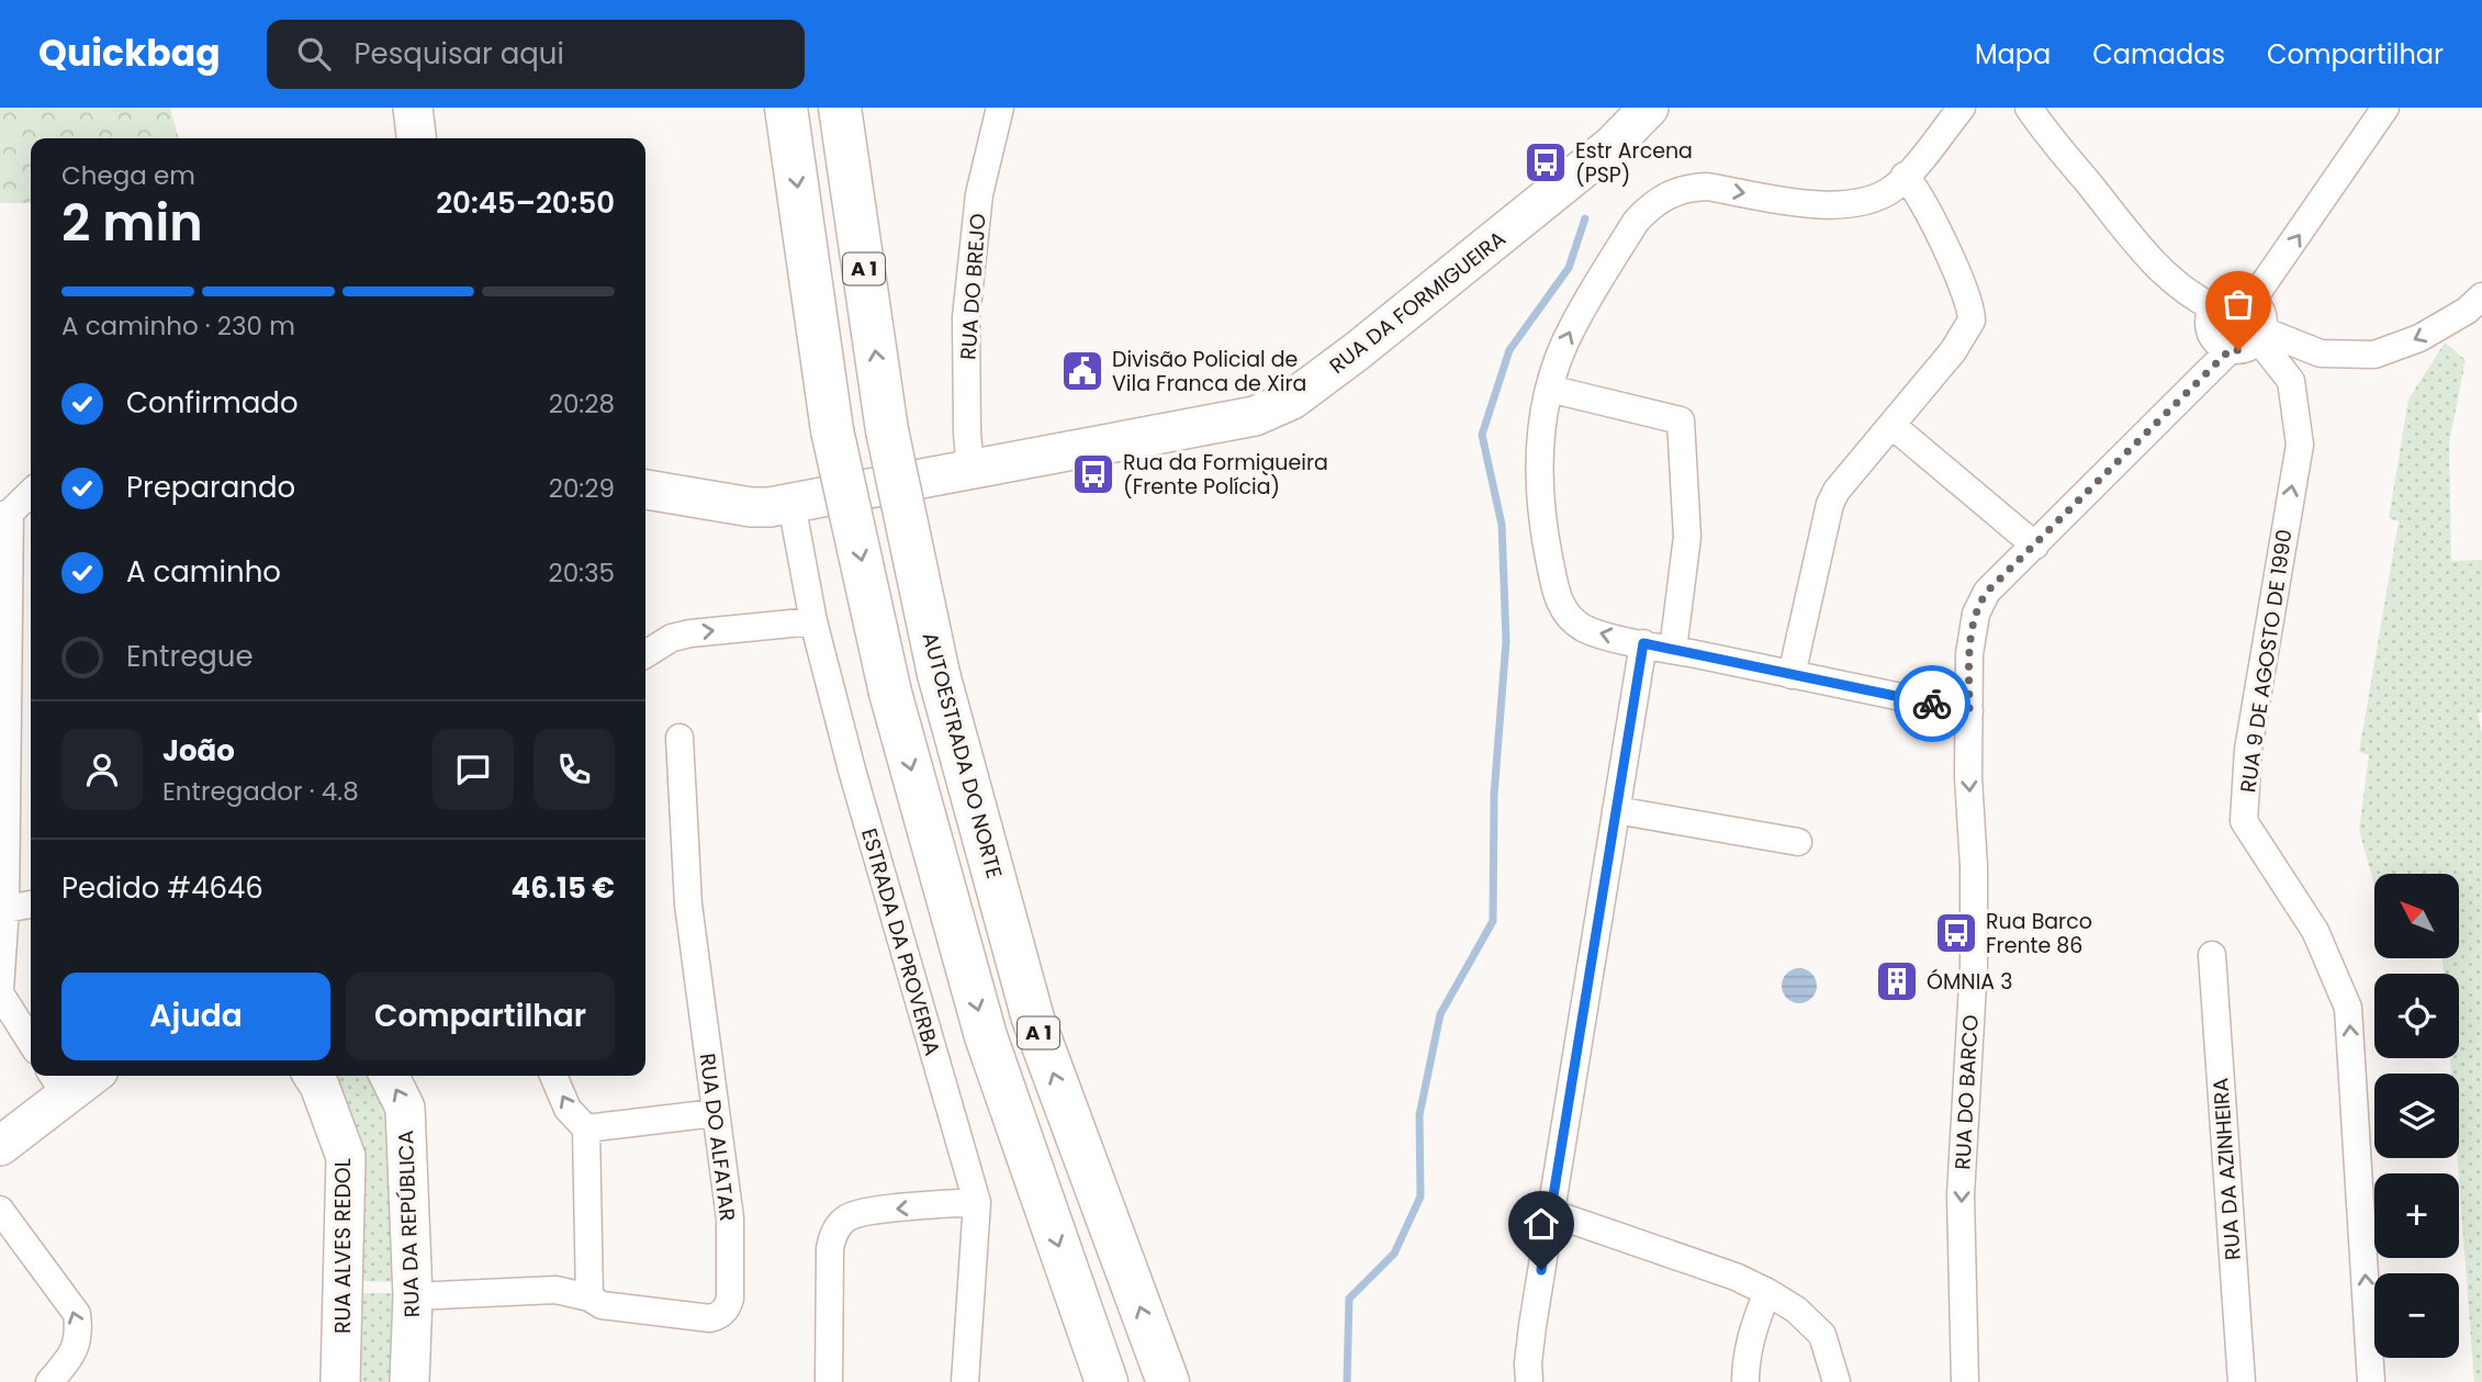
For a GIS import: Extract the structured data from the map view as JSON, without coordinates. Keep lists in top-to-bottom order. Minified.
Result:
{"streets":{"highway":["A 1","AUTOESTRADA DO NORTE"],"street":["RUA DO BREJO","RUA DA FORMIGUEIRA","RUA 9 DE AGOSTO DE 1990","ESTRADA DA PROVERBA","RUA DO BARCO","RUA DO ALFATAR","RUA DA AZINHEIRA","RUA DA REPÚBLICA","RUA ALVES REDOL"]},"crossings":[["RUA DO BREJO","RUA DA FORMIGUEIRA"],["RUA DA FORMIGUEIRA","ESTRADA DA PROVERBA"],["RUA 9 DE AGOSTO DE 1990","RUA DO BARCO"],["RUA DO ALFATAR","RUA DA REPÚBLICA"]],"one_way":["RUA 9 DE AGOSTO DE 1990","RUA DO BARCO"],"places":{"bus stop":["Estr Arcena (PSP)","Rua da Formigueira (Frente Polícia)","Rua Barco Frente 86"],"public building":["Divisão Policial de Vila Franca de Xira"],"building":["ÓMNIA 3"]},"north":"top left","page":{"header":"Quickbag","search":"Pesquisar aqui","nav":["Mapa","Camadas","Compartilhar"],"heading":["2 min","Chega em","20:45–20:50"],"panel":["João","Entregador · 4.8","Pedido #4646","46.15 €"],"bar":"A caminho · 230 m","list":[["Confirmado","20:28"],["Preparando","20:29"],["A caminho","20:35"],"Entregue"],"map_buttons":["+","−"],"buttons":["Ajuda","Compartilhar"]}}
